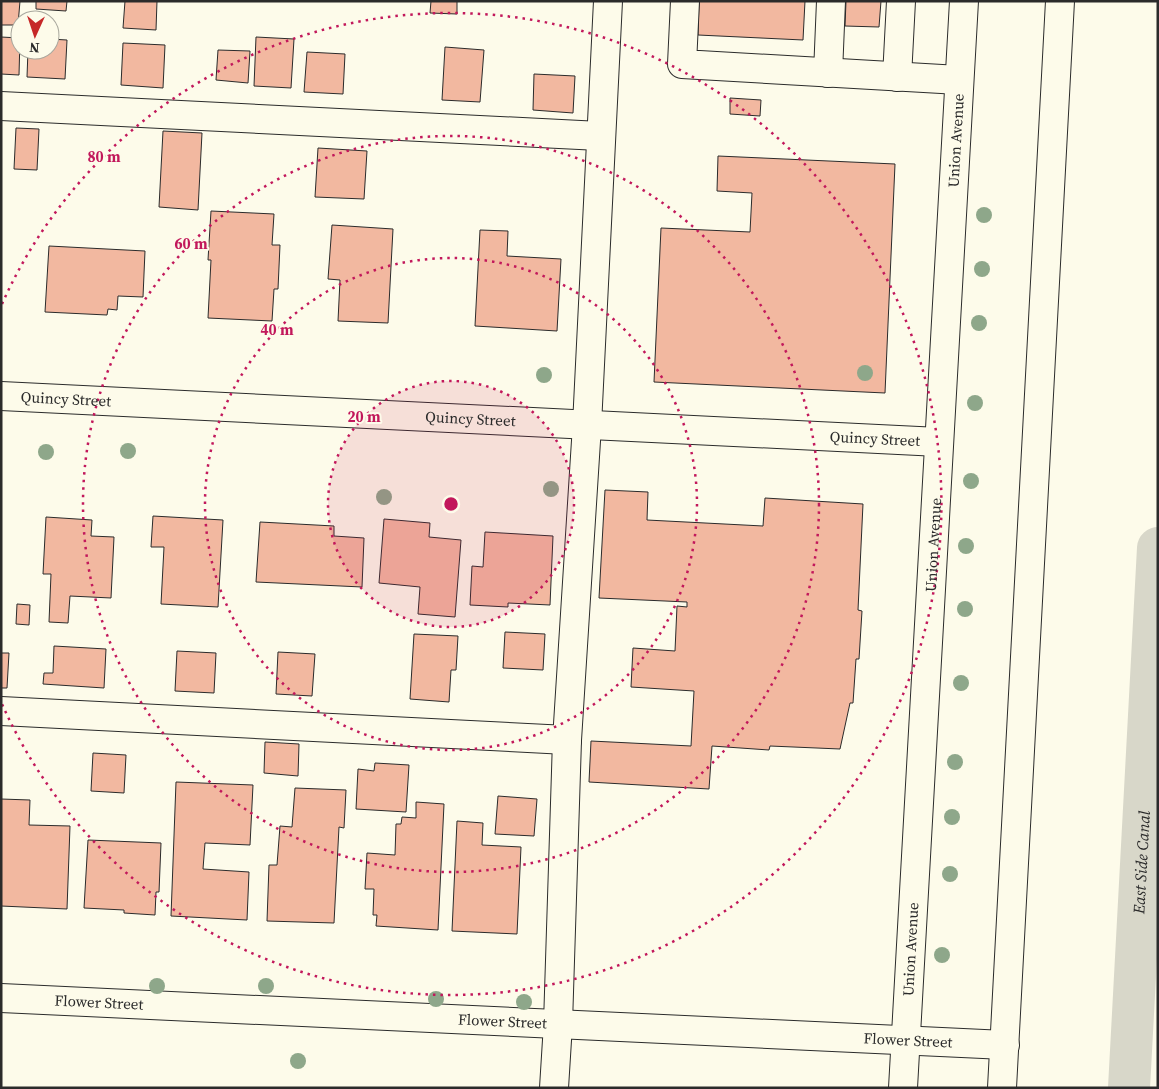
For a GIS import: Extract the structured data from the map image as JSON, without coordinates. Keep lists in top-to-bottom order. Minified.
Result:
{"streets":{"main road":["Union Avenue","Quincy Street","Flower Street"]},"crossings":[["Union Avenue","Quincy Street"],["Union Avenue","Flower Street"]],"water":["East Side Canal"],"north":"bottom","rings":["80 m","60 m","40 m","20 m"]}
